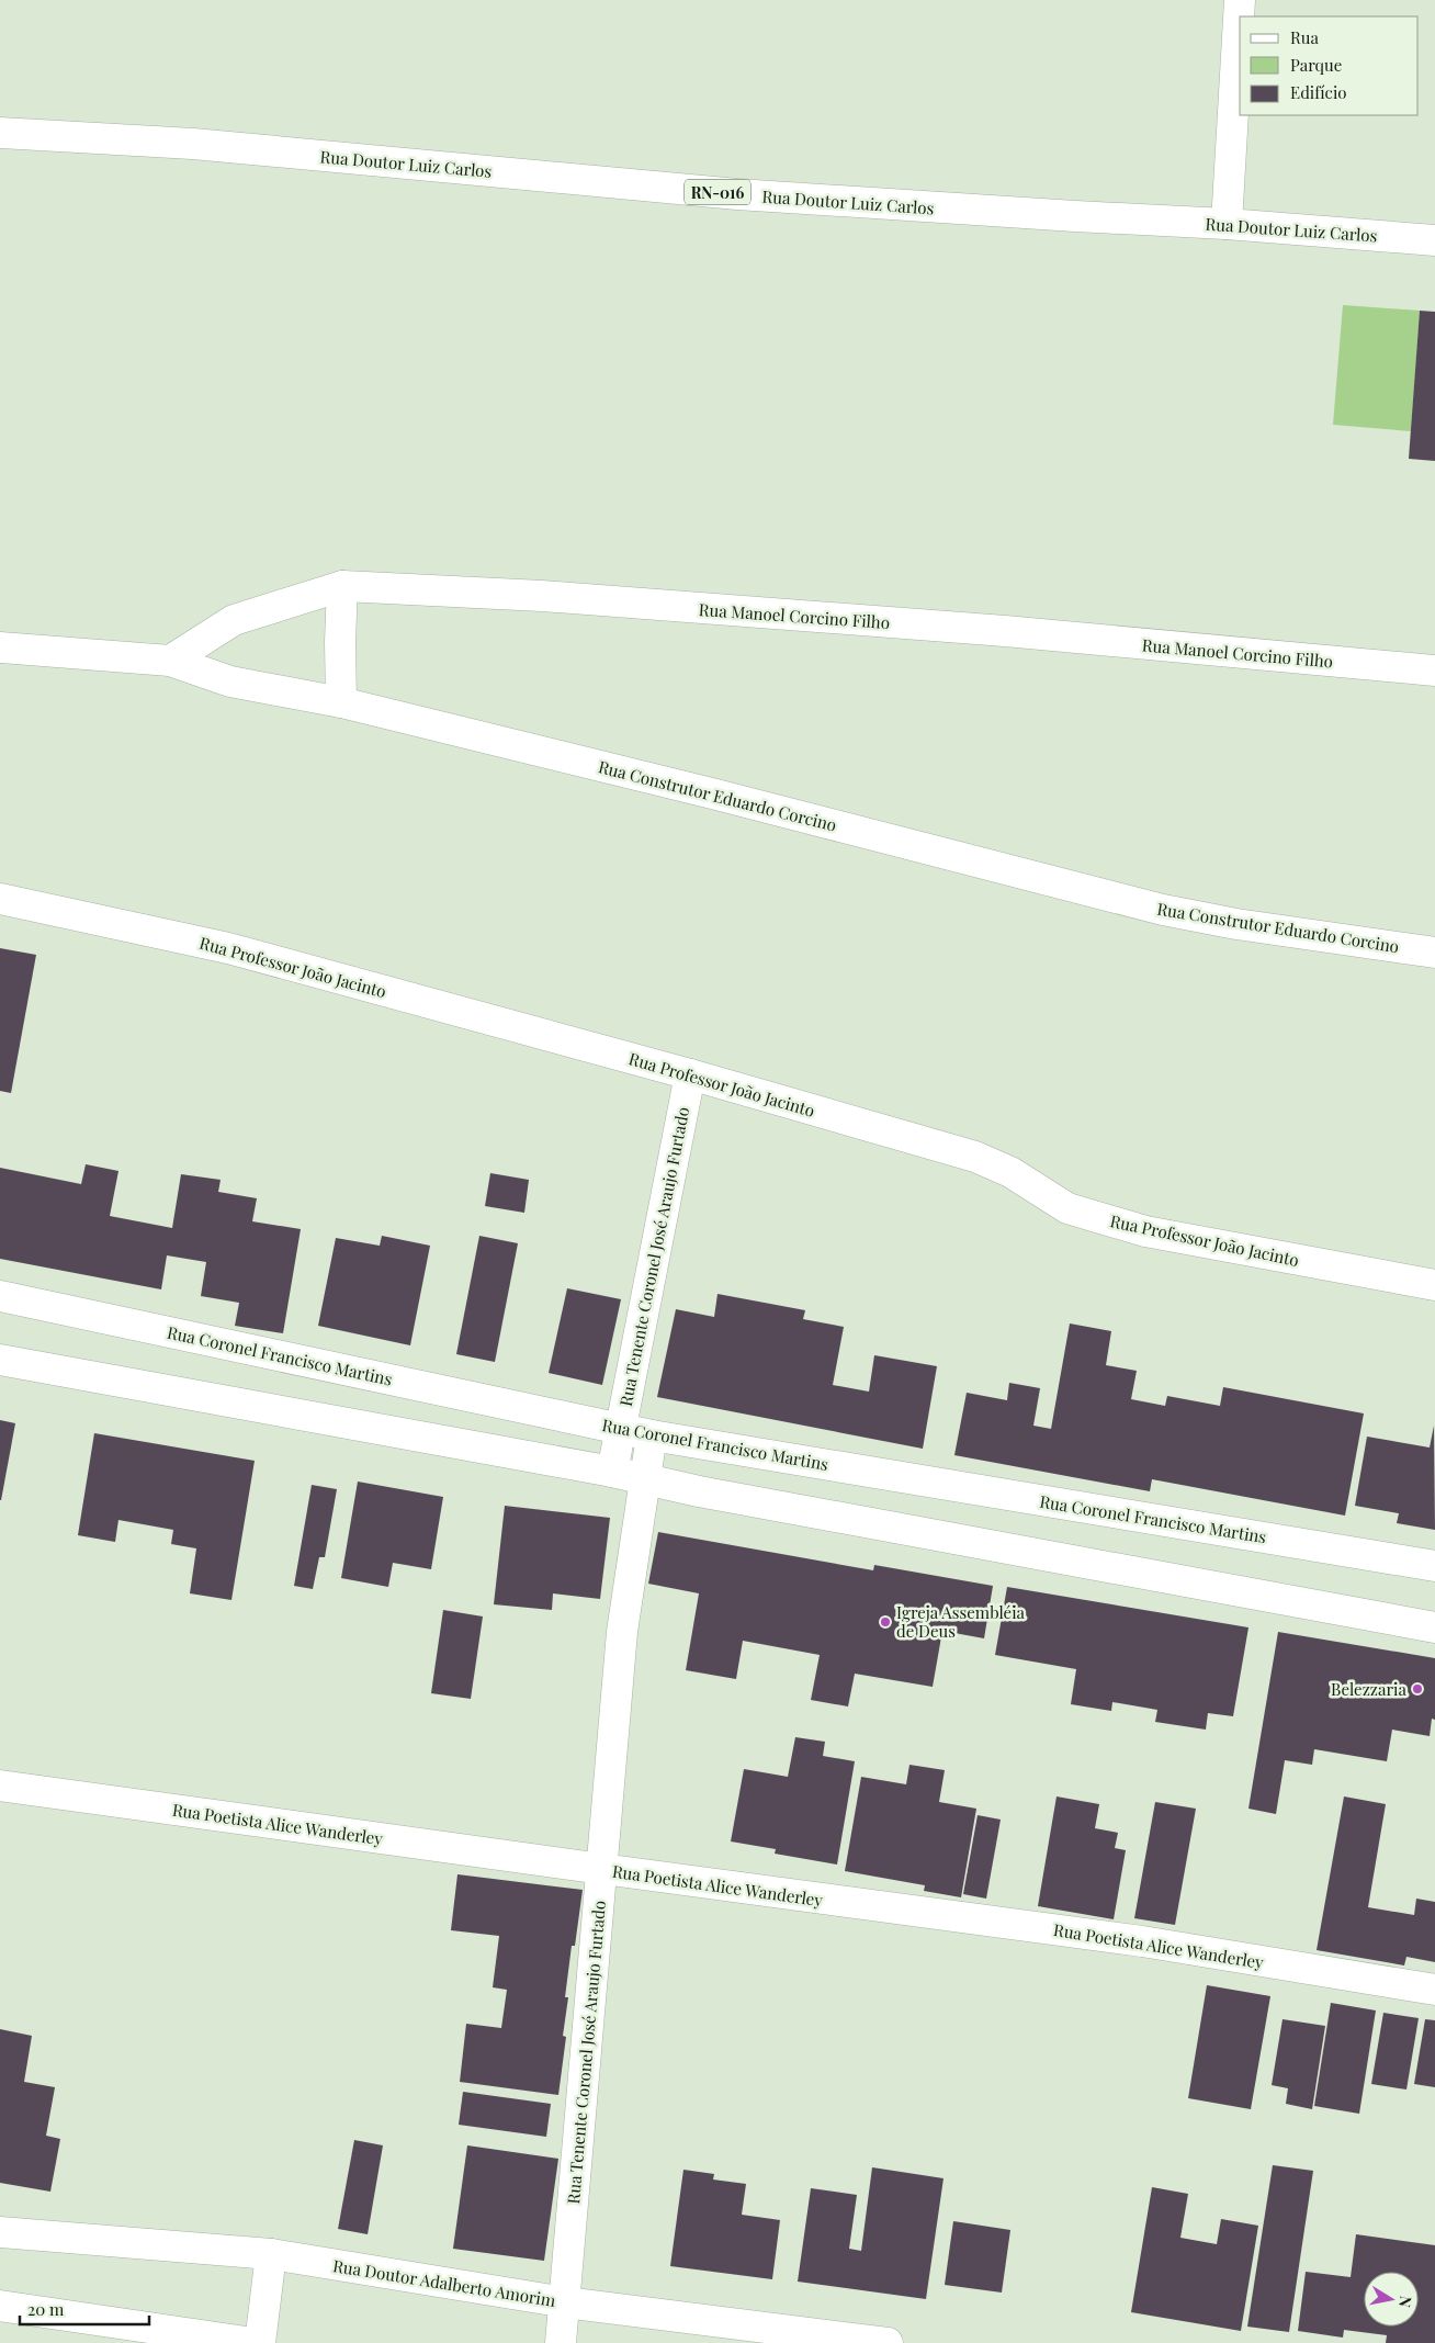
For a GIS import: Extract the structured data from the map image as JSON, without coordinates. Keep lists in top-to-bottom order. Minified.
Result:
{"streets":{"street":["Rua Doutor Luiz Carlos","RN-016","Rua Manoel Corcino Filho","Rua Construtor Eduardo Corcino","Rua Professor João Jacinto","Rua Tenente Coronel José Araujo Furtado","Rua Coronel Francisco Martins","Rua Poetista Alice Wanderley","Rua Doutor Adalberto Amorim"]},"crossings":[["Rua Manoel Corcino Filho","Rua Construtor Eduardo Corcino"],["Rua Professor João Jacinto","Rua Tenente Coronel José Araujo Furtado"],["Rua Tenente Coronel José Araujo Furtado","Rua Coronel Francisco Martins"],["Rua Tenente Coronel José Araujo Furtado","Rua Poetista Alice Wanderley"],["Rua Tenente Coronel José Araujo Furtado","Rua Doutor Adalberto Amorim"]],"places":["Igreja Assembléia de Deus","Belezzaria"],"legend":["Rua","Parque","Edifício"],"scale_bar":"20 m","north":"right"}
